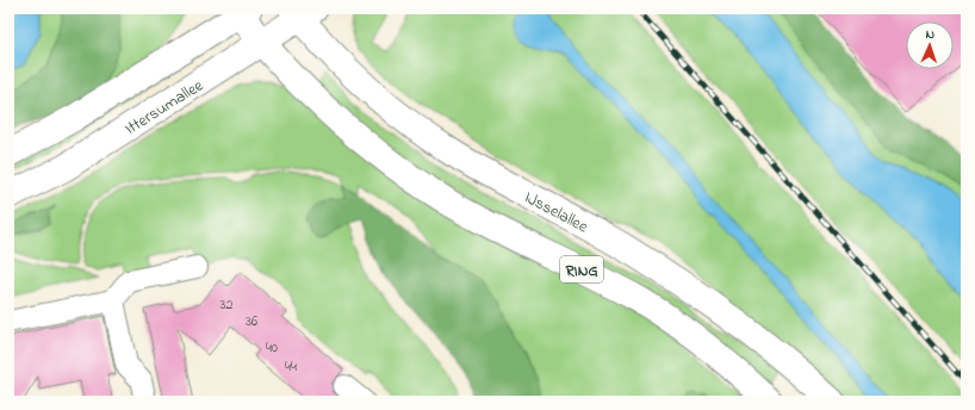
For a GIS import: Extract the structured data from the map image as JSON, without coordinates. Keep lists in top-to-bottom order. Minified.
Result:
{"streets":{"main road":["Ittersumallee","IJsselallee","RING"]},"crossings":[["Ittersumallee","IJsselallee"],["Ittersumallee","RING"]],"house_numbers":["32","36","40","44"],"north":"top"}
